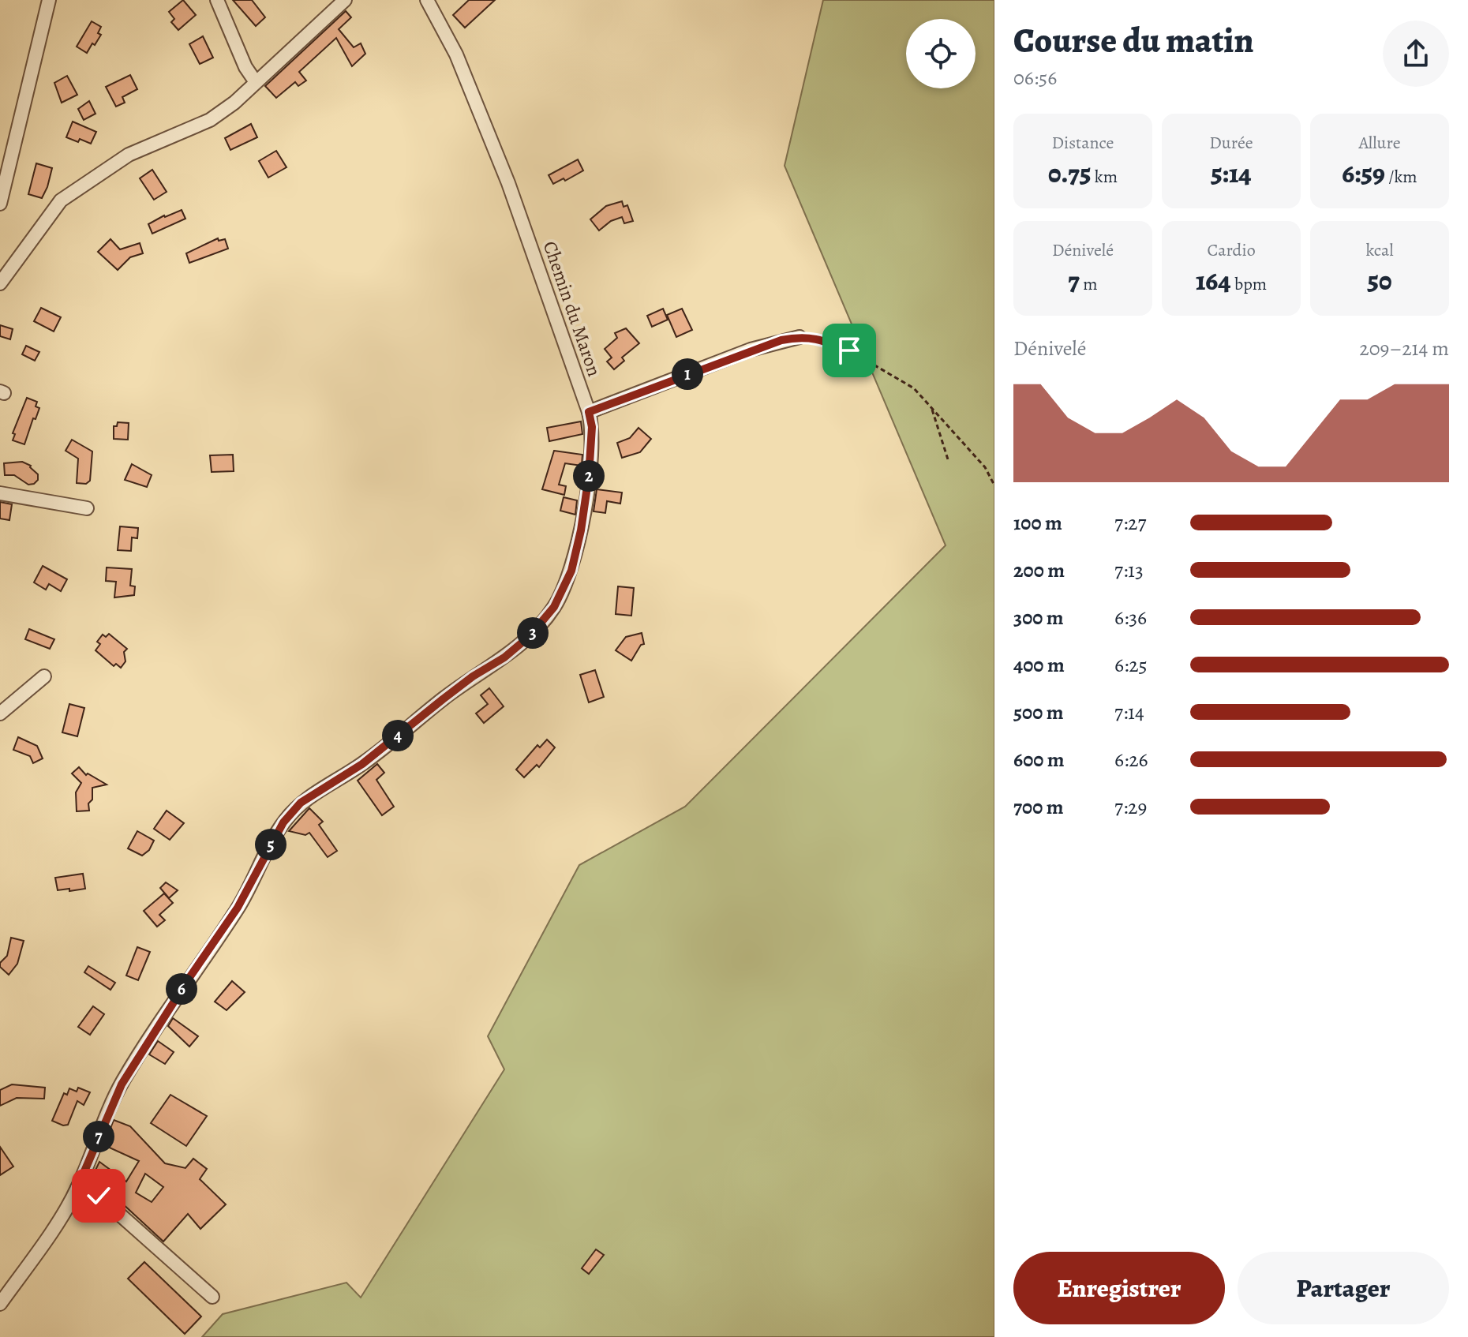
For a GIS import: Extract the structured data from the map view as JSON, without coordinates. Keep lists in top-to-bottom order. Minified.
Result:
{"streets":{"street":["Chemin du Maron"]},"page":{"heading":["Course du matin","06:56"],"stats":[["Distance","0.75 km"],["Durée","5:14"],["Allure","6:59 /km"],["Dénivelé","7 m"],["Cardio","164 bpm"],["kcal","50"]],"chart":["Dénivelé","209–214 m"],"pins":["1","2","3","4","5","6","7"],"list":[{"name":"100 m","note":"7:27"},{"name":"200 m","note":"7:13"},{"name":"300 m","note":"6:36"},{"name":"400 m","note":"6:25"},{"name":"500 m","note":"7:14"},{"name":"600 m","note":"6:26"},{"name":"700 m","note":"7:29"}],"buttons":["Enregistrer","Partager"]}}
